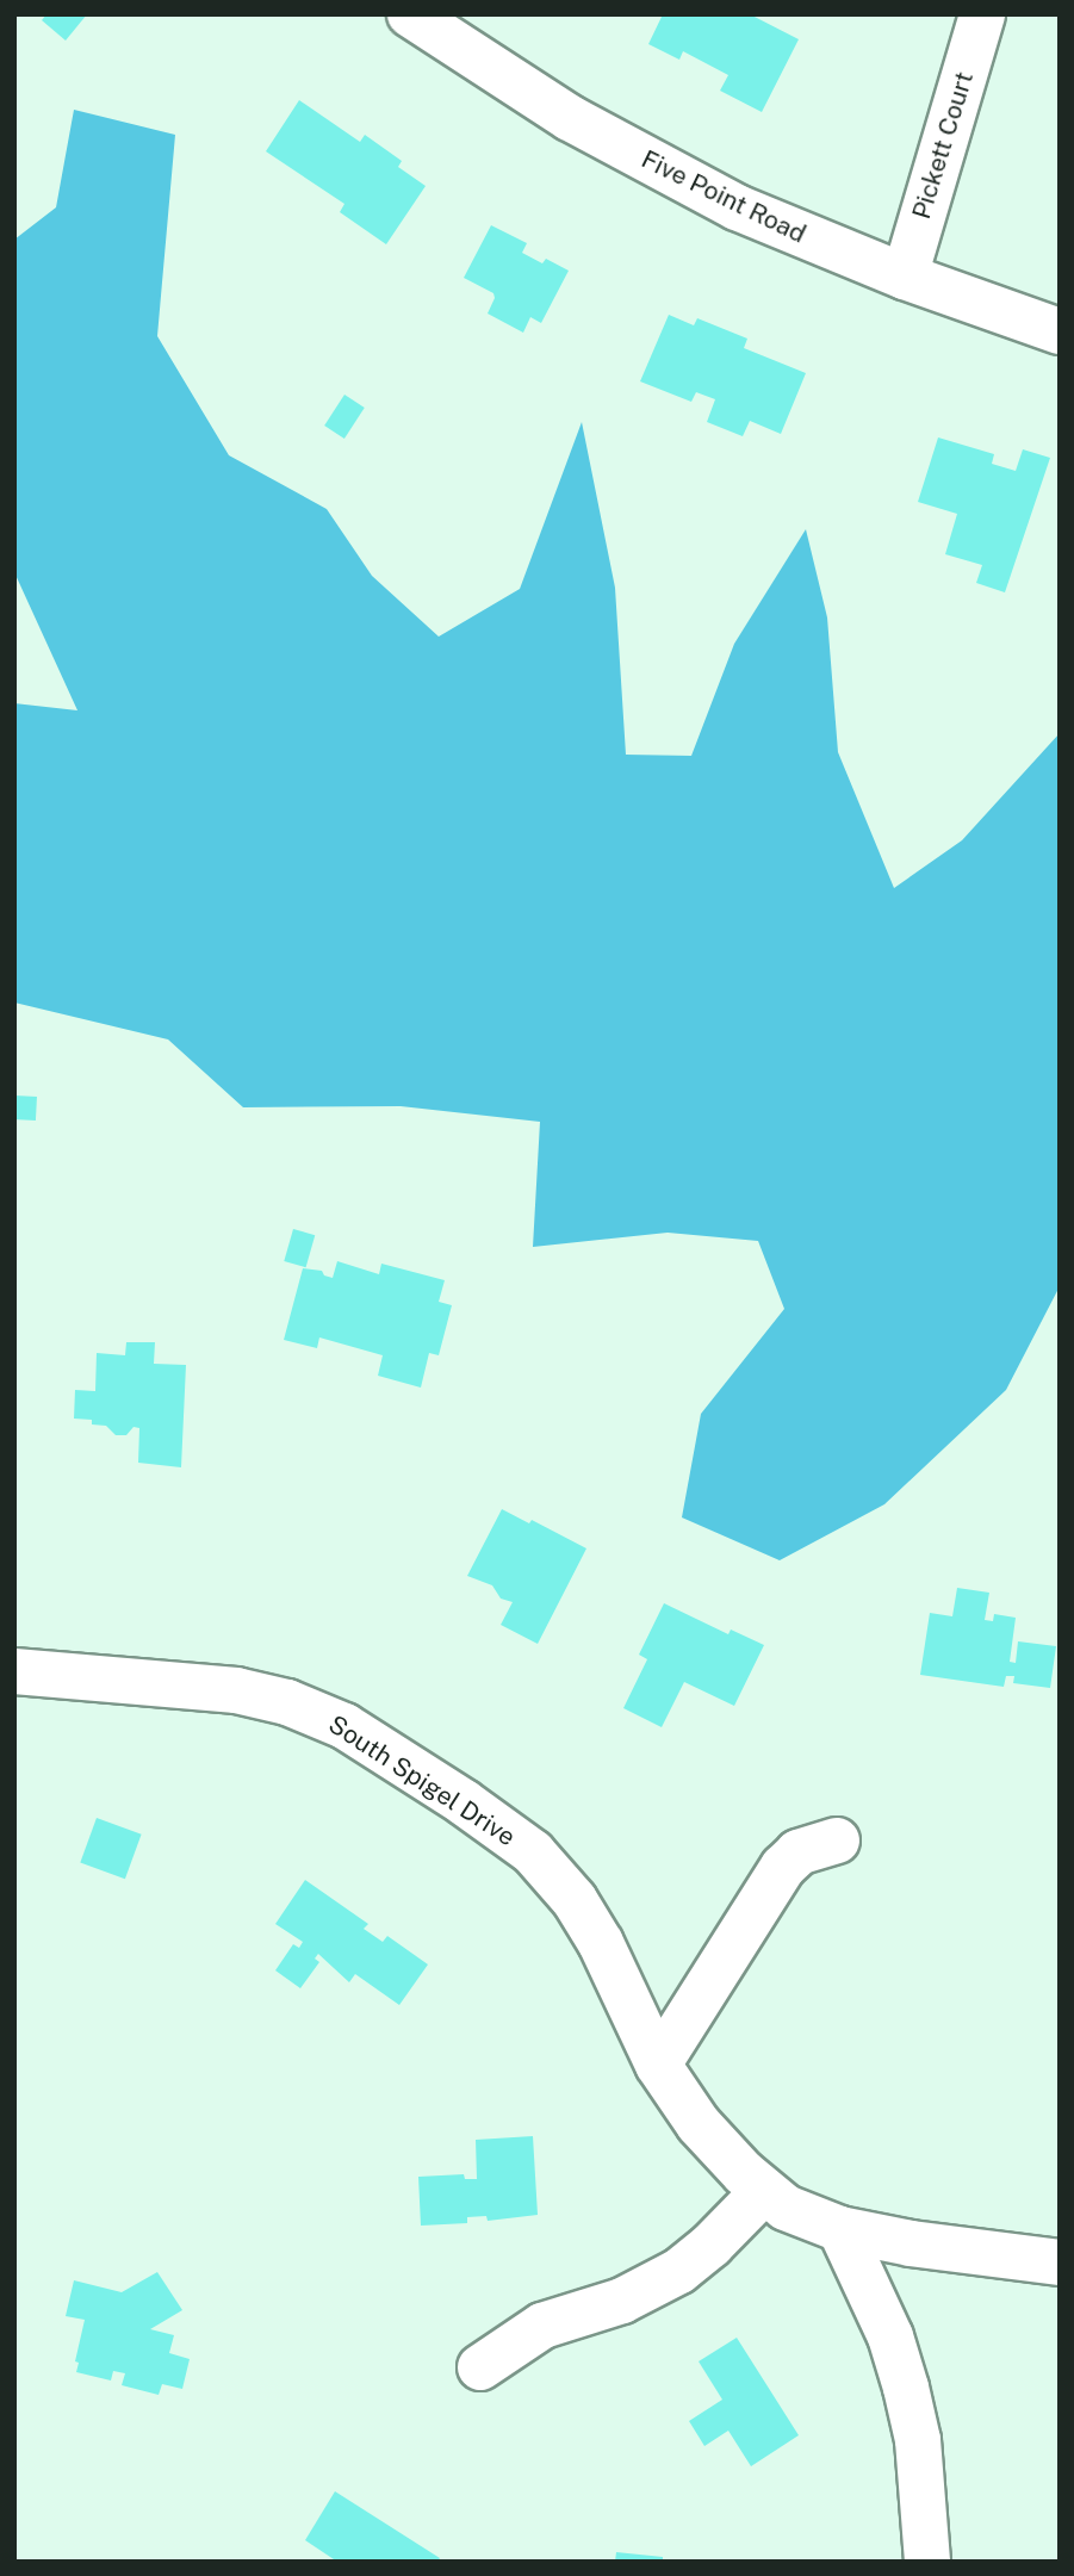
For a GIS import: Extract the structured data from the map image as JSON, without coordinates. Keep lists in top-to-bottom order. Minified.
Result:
{"streets":{"street":["Pickett Court","Five Point Road","South Spigel Drive"]},"crossings":[["Pickett Court","Five Point Road"]]}
